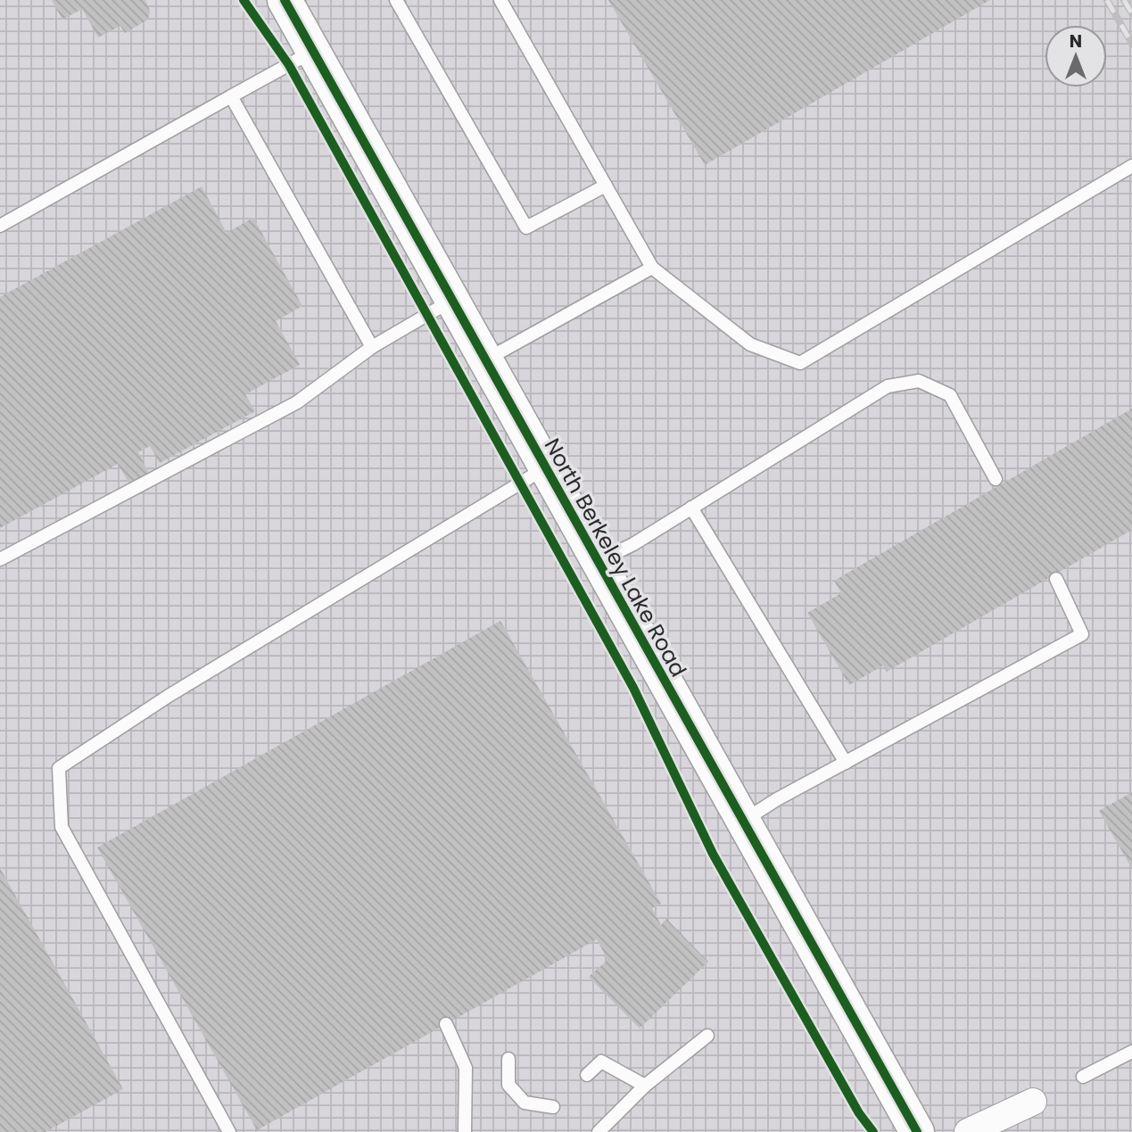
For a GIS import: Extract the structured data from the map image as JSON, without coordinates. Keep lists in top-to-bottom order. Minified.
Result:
{"streets":{"street":["North Berkeley Lake Road"]},"north":"top"}
